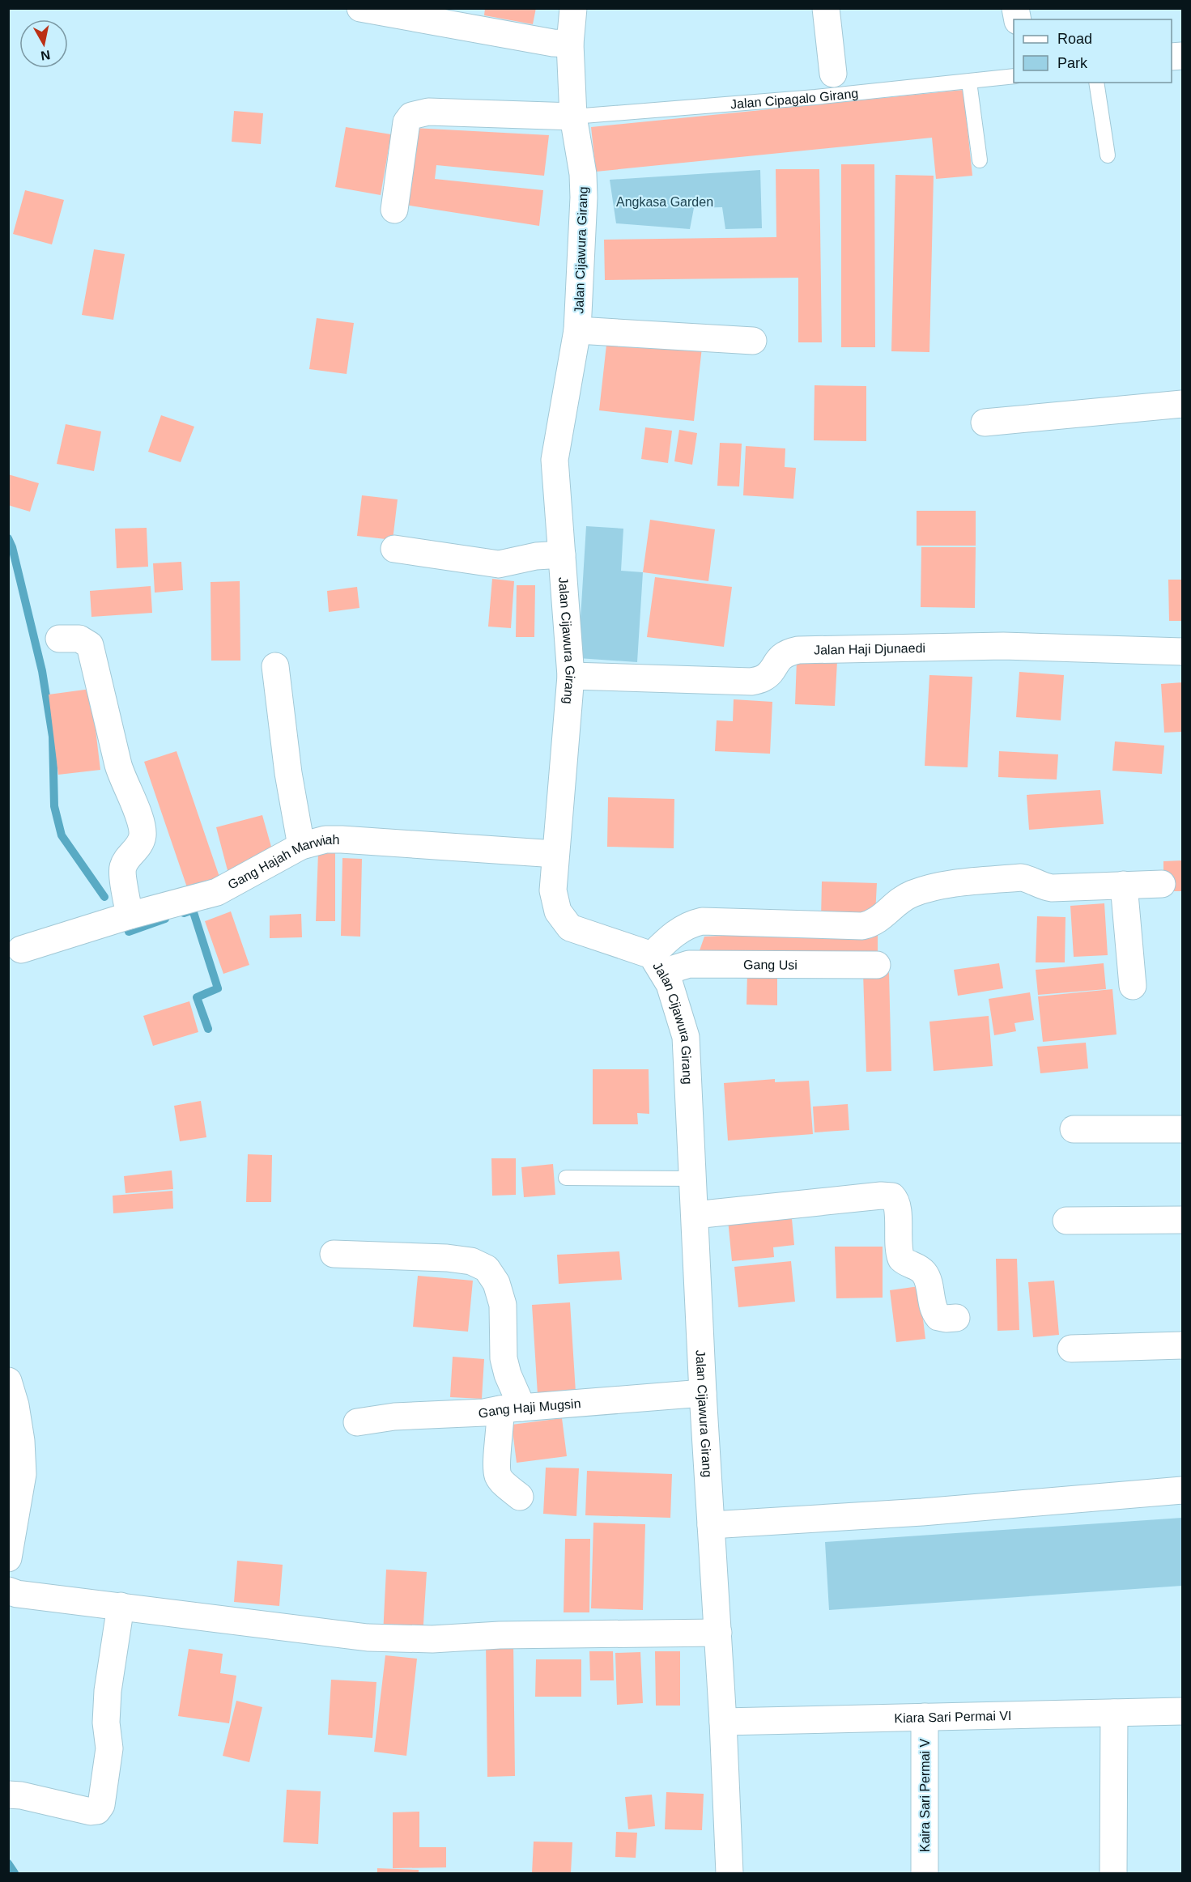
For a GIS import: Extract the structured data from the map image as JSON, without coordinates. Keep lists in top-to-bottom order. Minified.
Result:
{"streets":{"street":["Jalan Cijawura Girang","Jalan Haji Djunaedi","Gang Hajah Marwiah","Gang Usi","Gang Haji Mugsin","Kiara Sari Permai VI","Kaira Sari Permai V"],"lane":["Jalan Cipagalo Girang"]},"crossings":[["Jalan Cipagalo Girang","Jalan Cijawura Girang"],["Jalan Cijawura Girang","Jalan Haji Djunaedi"],["Jalan Cijawura Girang","Gang Hajah Marwiah"],["Jalan Cijawura Girang","Gang Usi"],["Jalan Cijawura Girang","Gang Haji Mugsin"],["Jalan Cijawura Girang","Kiara Sari Permai VI"],["Kiara Sari Permai VI","Kaira Sari Permai V"]],"parks":["Angkasa Garden"],"legend":["Road","Park"],"north":"bottom"}
